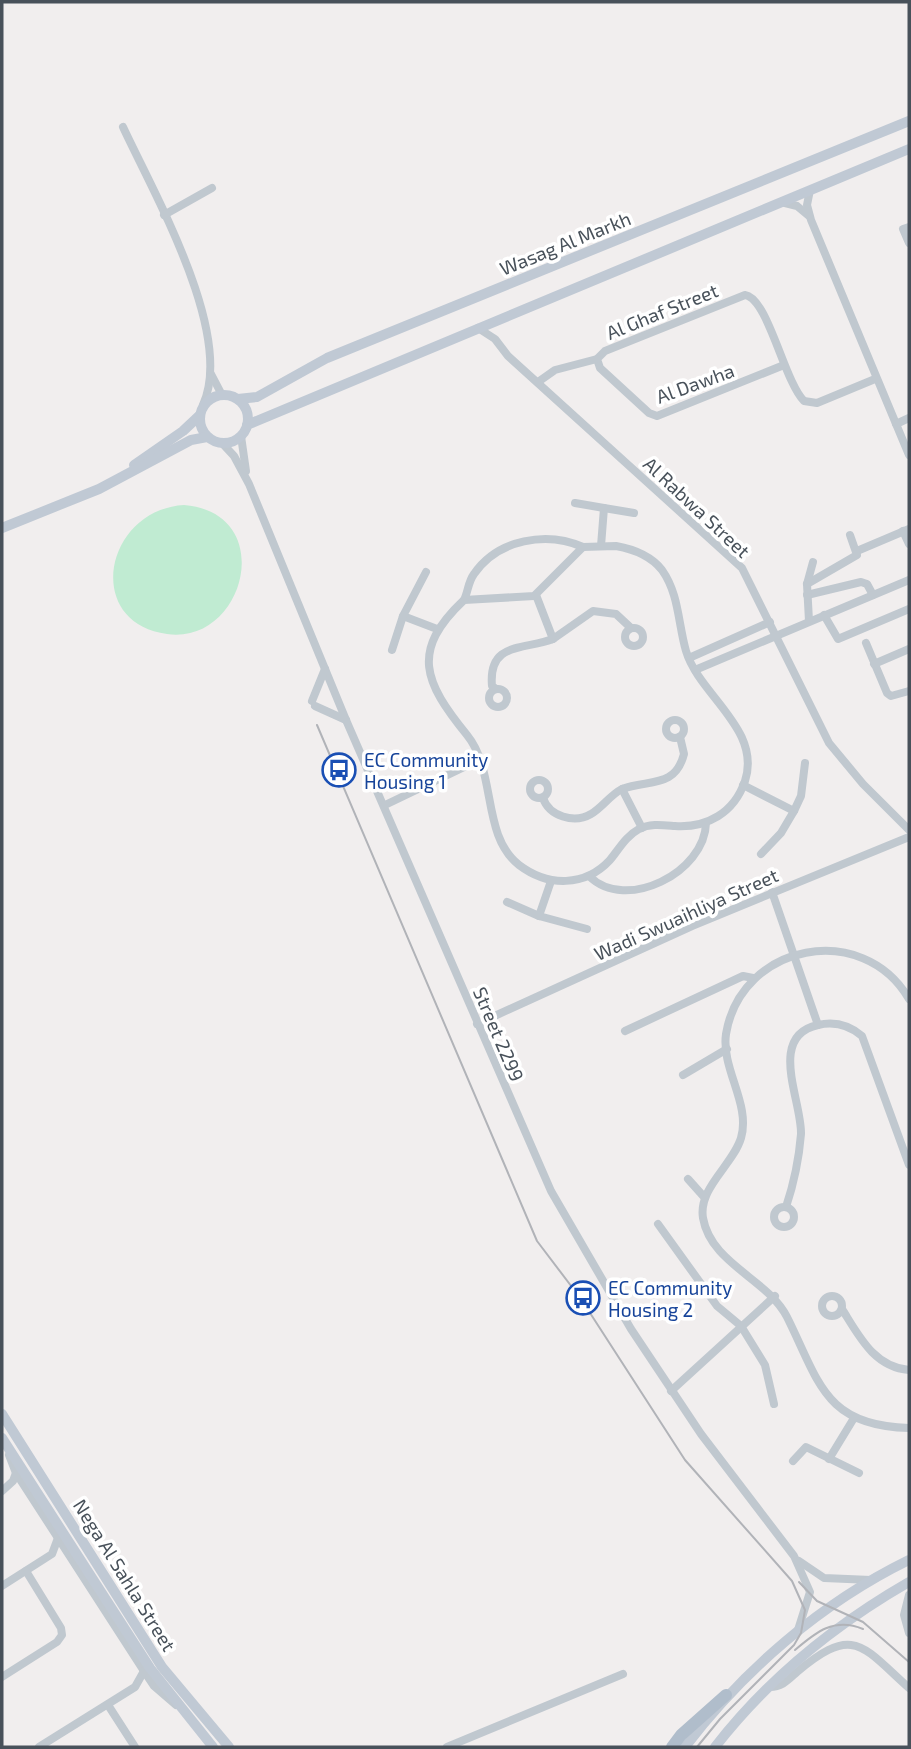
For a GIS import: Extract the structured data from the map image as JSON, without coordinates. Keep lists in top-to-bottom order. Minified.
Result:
{"streets":{"street":["Wasag Al Markh","Al Ghaf Street","Al Dawha","Al Rabwa Street","Wadi Swuaihliya Street","Street 2299","Nega Al Sahla Street"]},"crossings":[["Wasag Al Markh","Street 2299"],["Al Ghaf Street","Al Dawha"],["Wadi Swuaihliya Street","Street 2299"]],"places":{"bus stop":["EC Community Housing 1","EC Community Housing 2"]}}
